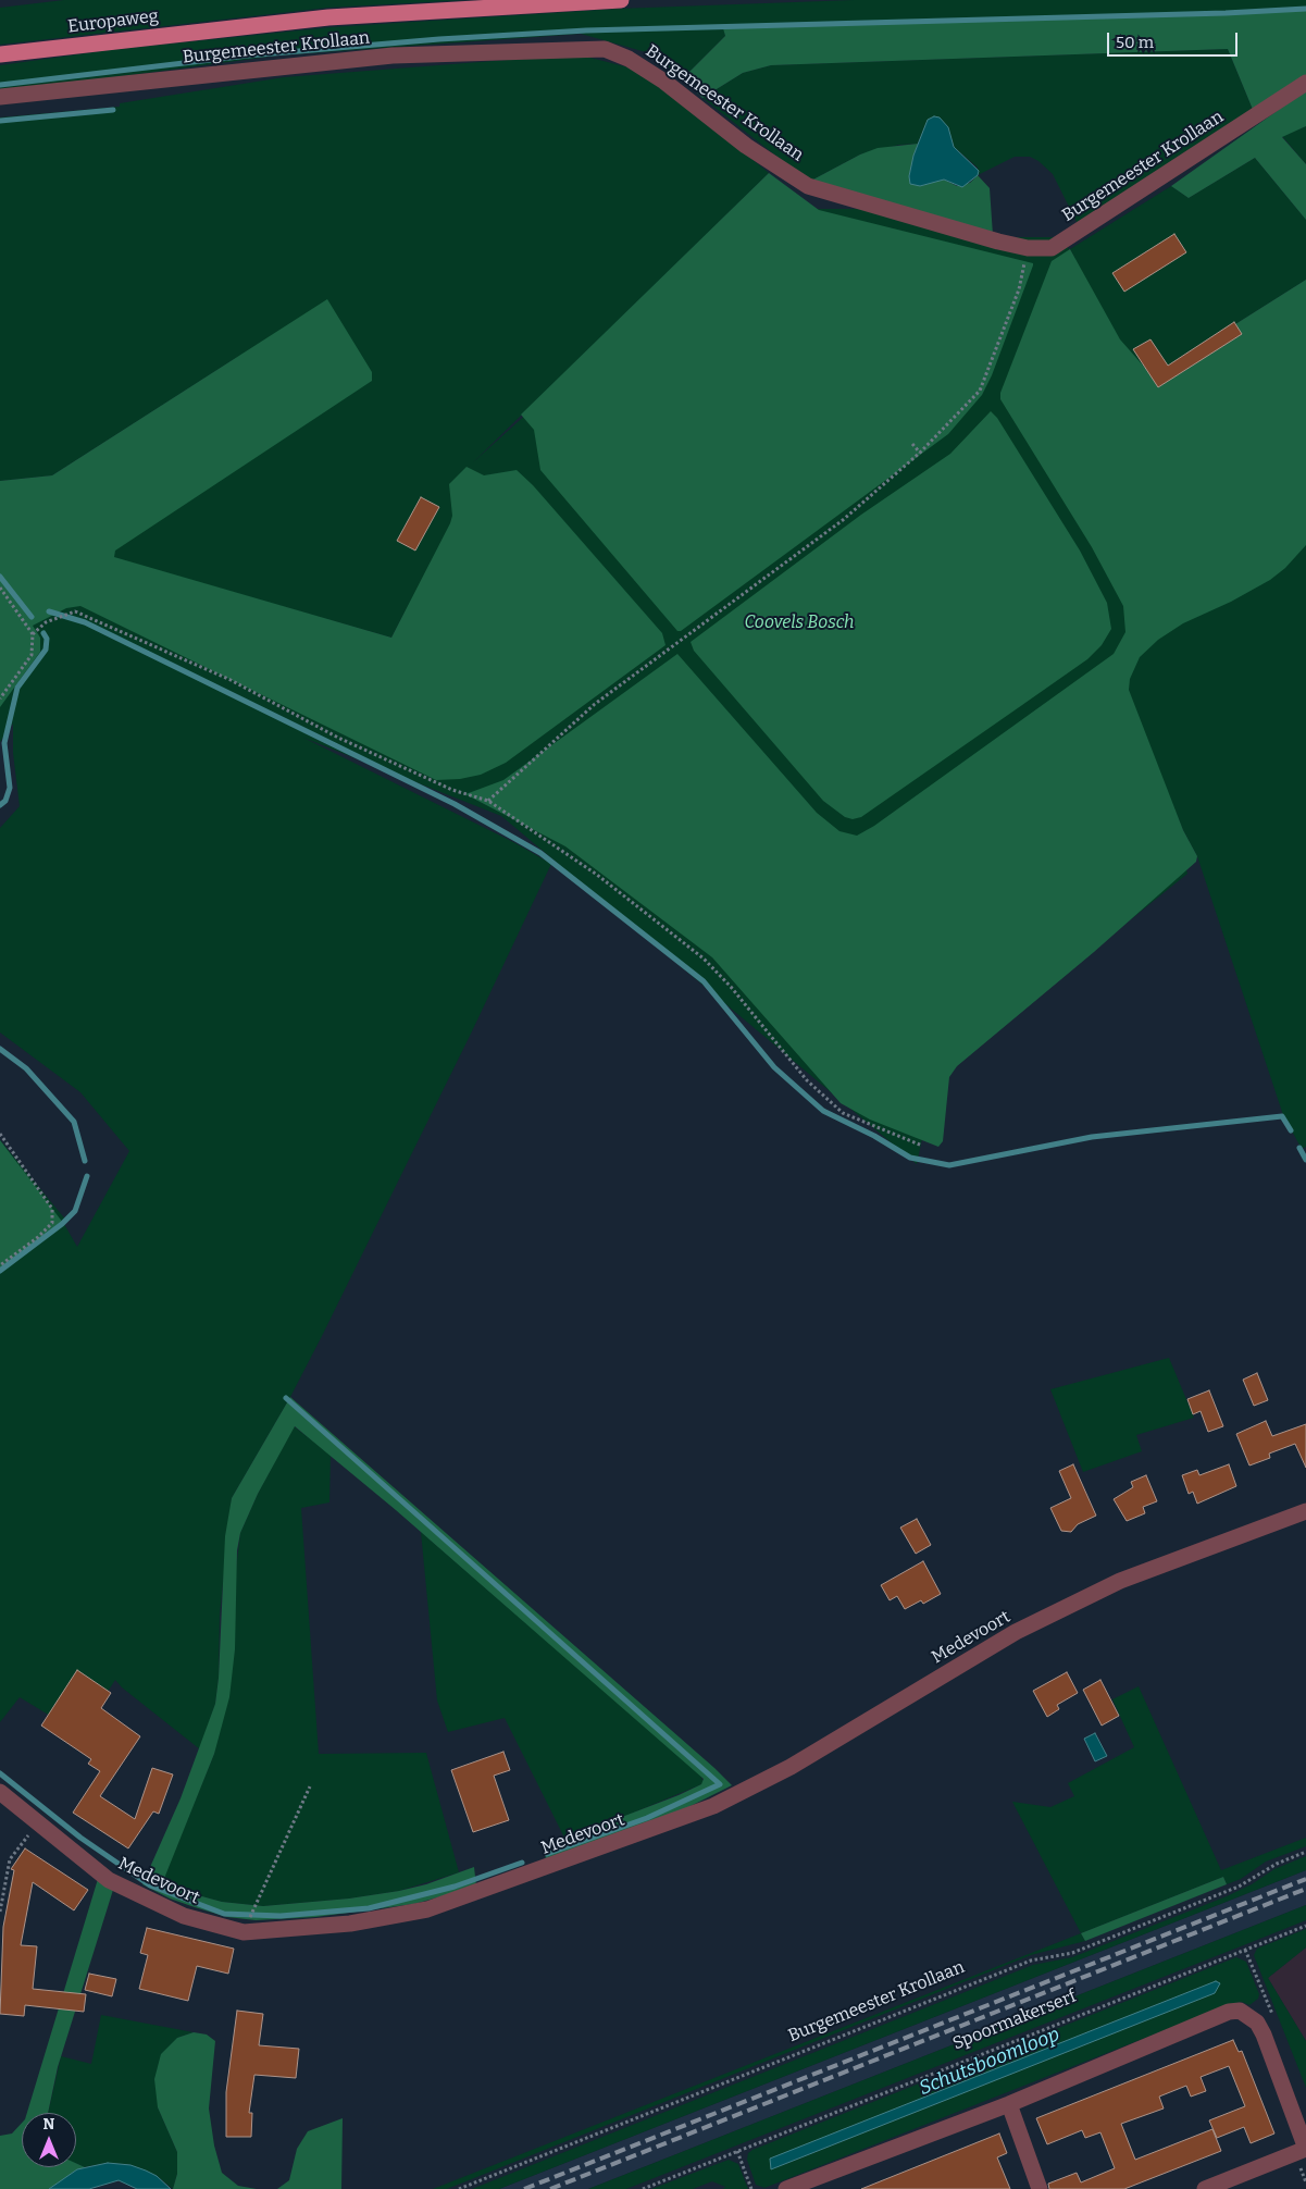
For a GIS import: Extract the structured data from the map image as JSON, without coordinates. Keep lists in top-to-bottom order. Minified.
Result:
{"streets":{"main road":["Europaweg"],"street":["Burgemeester Krollaan","Medevoort"],"path":["Spoormakerserf"]},"water":["Schutsboomloop"],"parks":["Coovels Bosch"],"scale_bar":"50 m","north":"top"}
